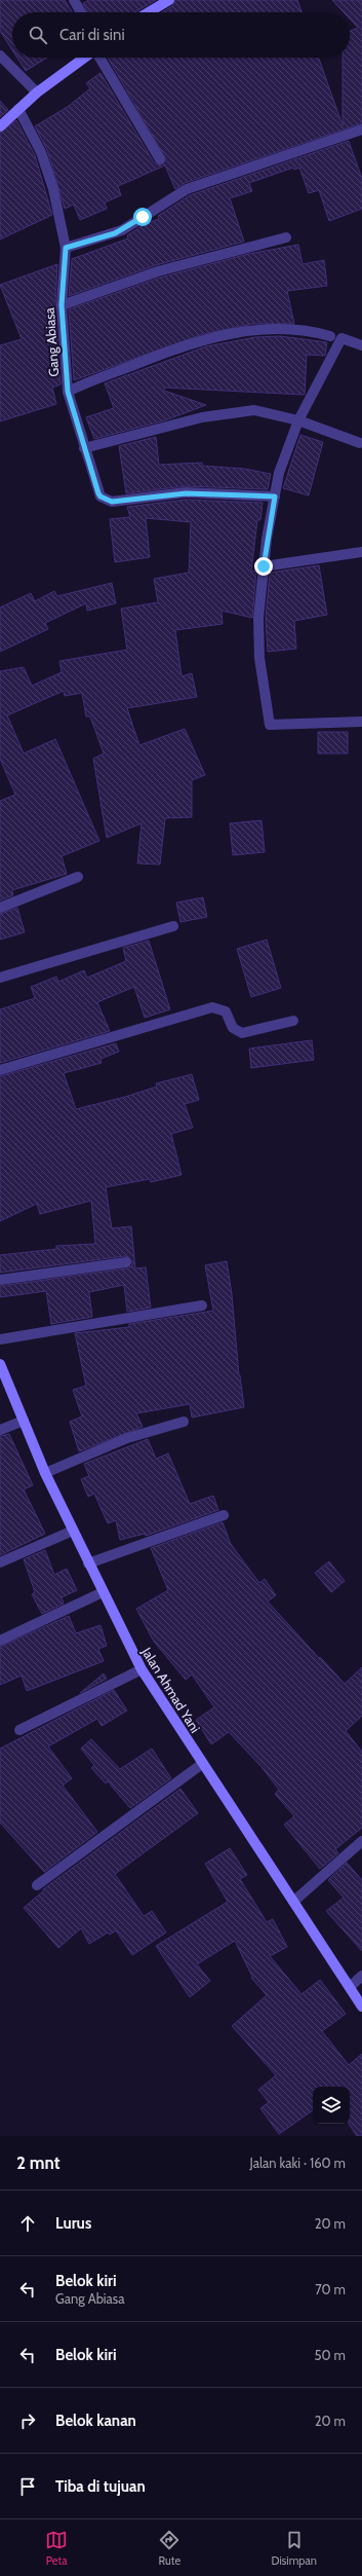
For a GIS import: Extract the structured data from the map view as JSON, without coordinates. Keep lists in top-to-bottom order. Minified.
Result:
{"streets":{"main road":["Jalan Ahmad Yani"],"street":["Gang Abiasa"]},"page":{"search":"Cari di sini","heading":["2 mnt","Jalan kaki · 160 m"],"list":[["Lurus","20 m"],["Belok kiri","Gang Abiasa","70 m"],["Belok kiri","50 m"],["Belok kanan","20 m"],"Tiba di tujuan"],"nav":["Peta","Rute","Disimpan"]}}
